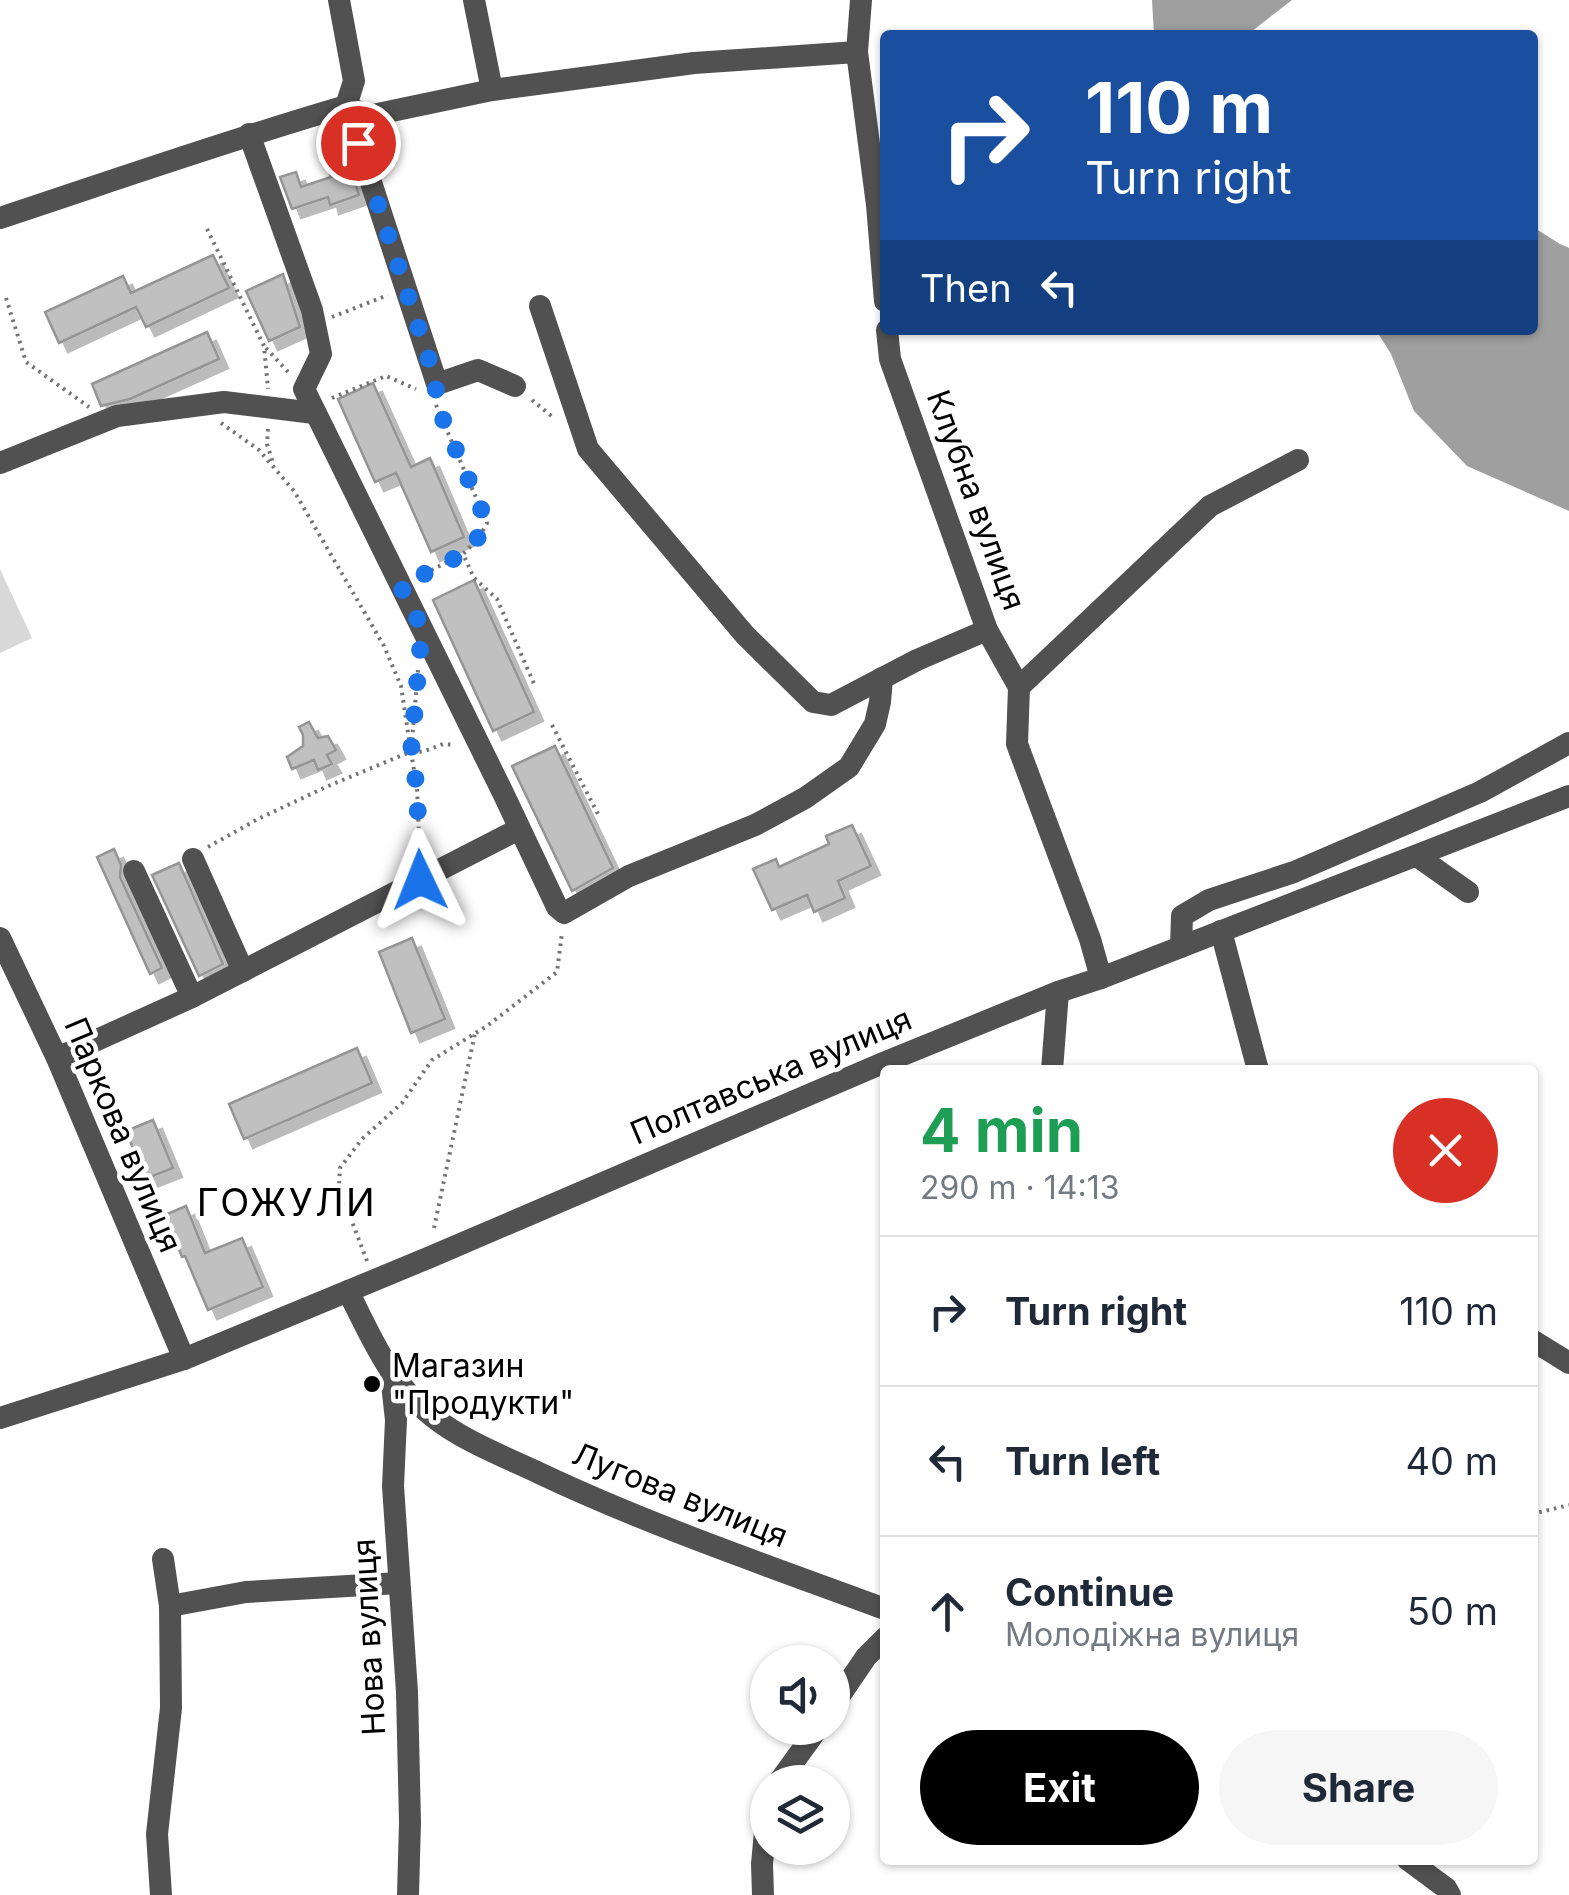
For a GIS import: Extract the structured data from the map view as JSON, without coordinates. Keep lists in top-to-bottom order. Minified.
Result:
{"streets":{"street":["Клубна вулиця","Полтавська вулиця","Паркова вулиця","Лугова вулиця","Нова вулиця"]},"crossings":[["Полтавська вулиця","Паркова вулиця"],["Полтавська вулиця","Лугова вулиця"],["Лугова вулиця","Нова вулиця"]],"districts":["ГОЖУЛИ"],"places":["Магазин \"Продукти\""],"page":{"turn":["110 m","Turn right"],"then":"Then","heading":["4 min","290 m · 14:13"],"list":[{"name":"Turn right","value":"110 m"},{"name":"Turn left","value":"40 m"},{"name":"Continue","note":"Молодіжна вулиця","value":"50 m"}],"buttons":["Exit","Share"]}}
